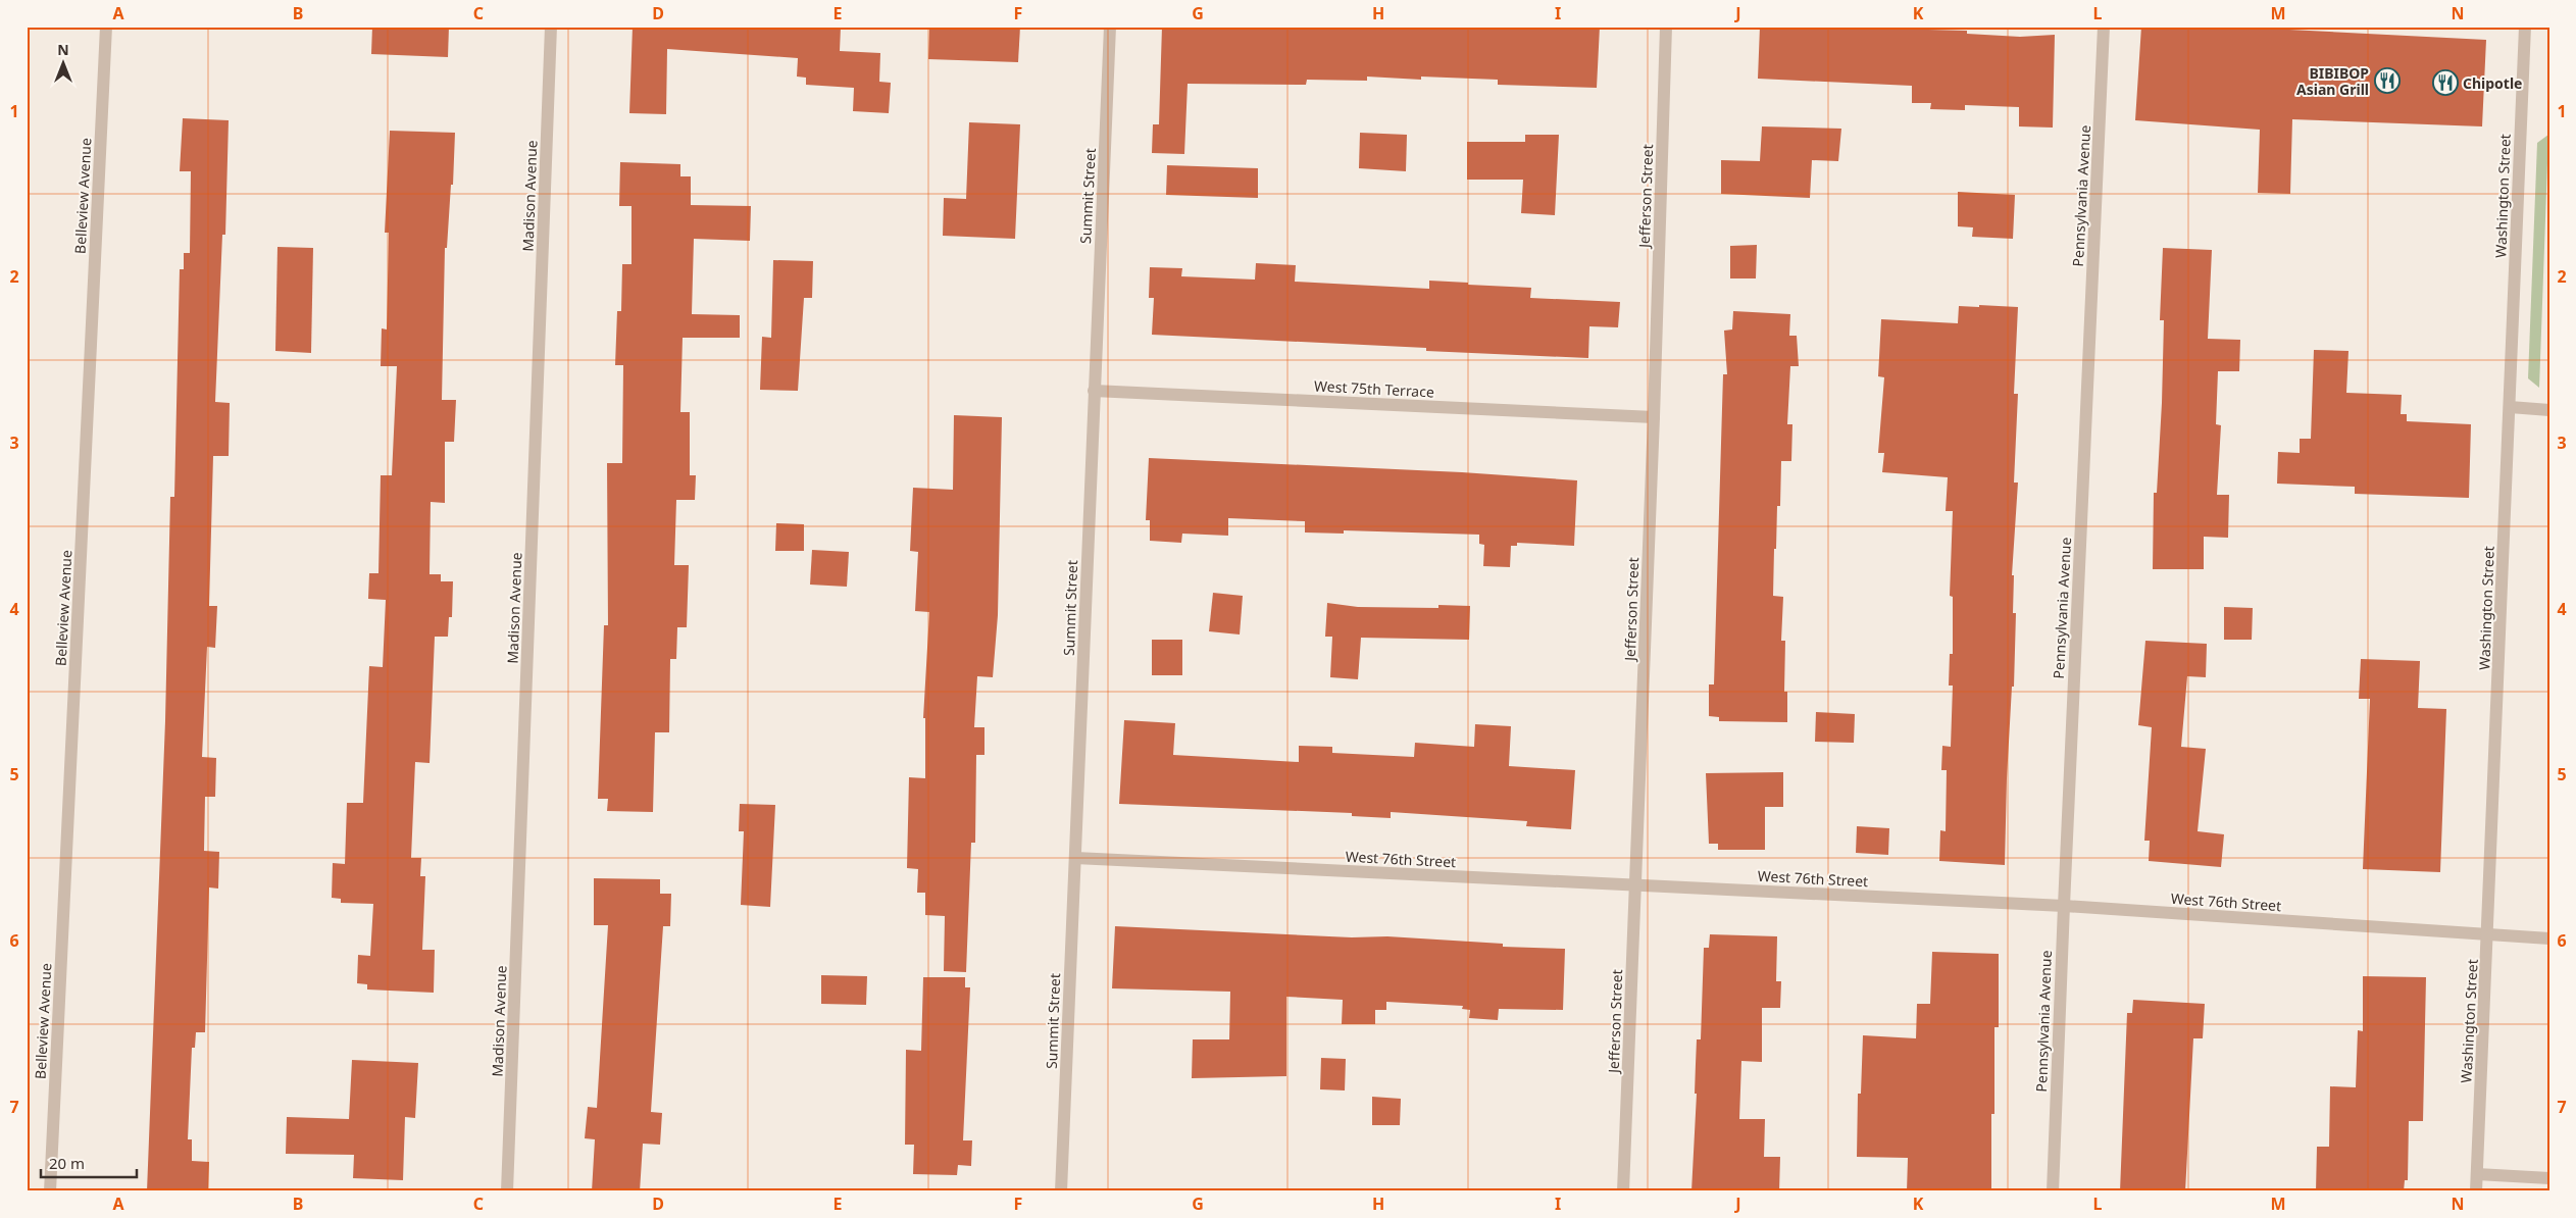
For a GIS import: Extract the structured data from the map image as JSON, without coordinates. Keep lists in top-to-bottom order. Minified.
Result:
{"streets":{"street":["Belleview Avenue","Madison Avenue","Summit Street","Jefferson Street","Pennsylvania Avenue","Washington Street","West 75th Terrace","West 76th Street"]},"crossings":[["Summit Street","West 75th Terrace"],["Summit Street","West 76th Street"],["Jefferson Street","West 75th Terrace"],["Jefferson Street","West 76th Street"],["Pennsylvania Avenue","West 76th Street"],["Washington Street","West 76th Street"]],"places":{"restaurant":["BIBIBOP Asian Grill","Chipotle"]},"scale_bar":"20 m","north":"top","grid":{"columns":["A","B","C","D","E","F","G","H","I","J","K","L","M","N"],"rows":["1","2","3","4","5","6","7"]}}
